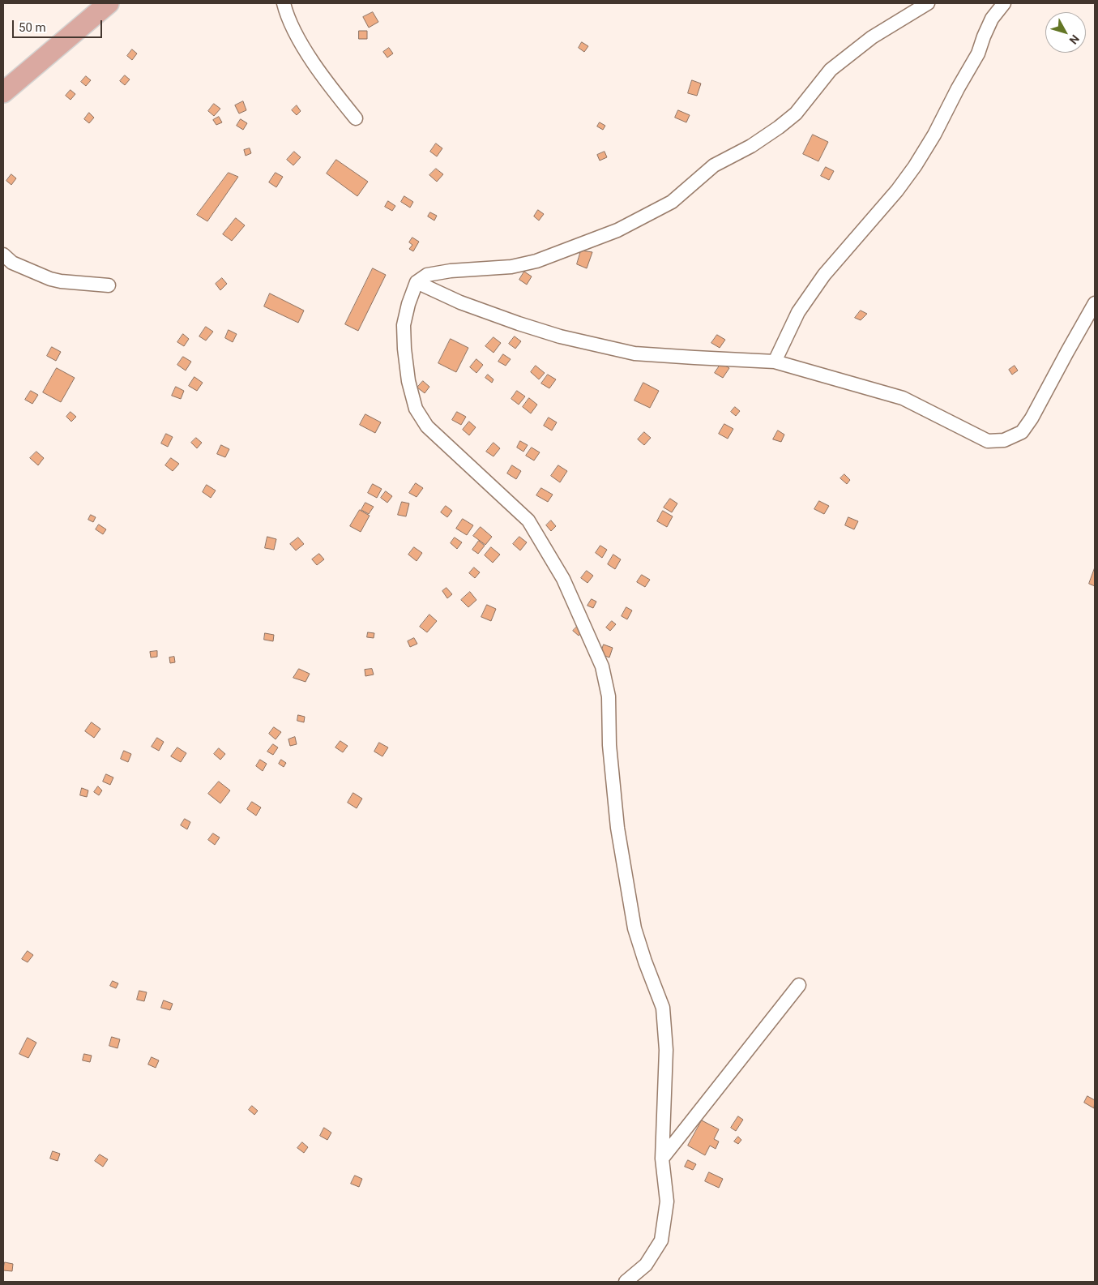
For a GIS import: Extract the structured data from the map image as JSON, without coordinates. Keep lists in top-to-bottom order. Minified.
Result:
{"scale_bar":"50 m","north":"bottom right"}
